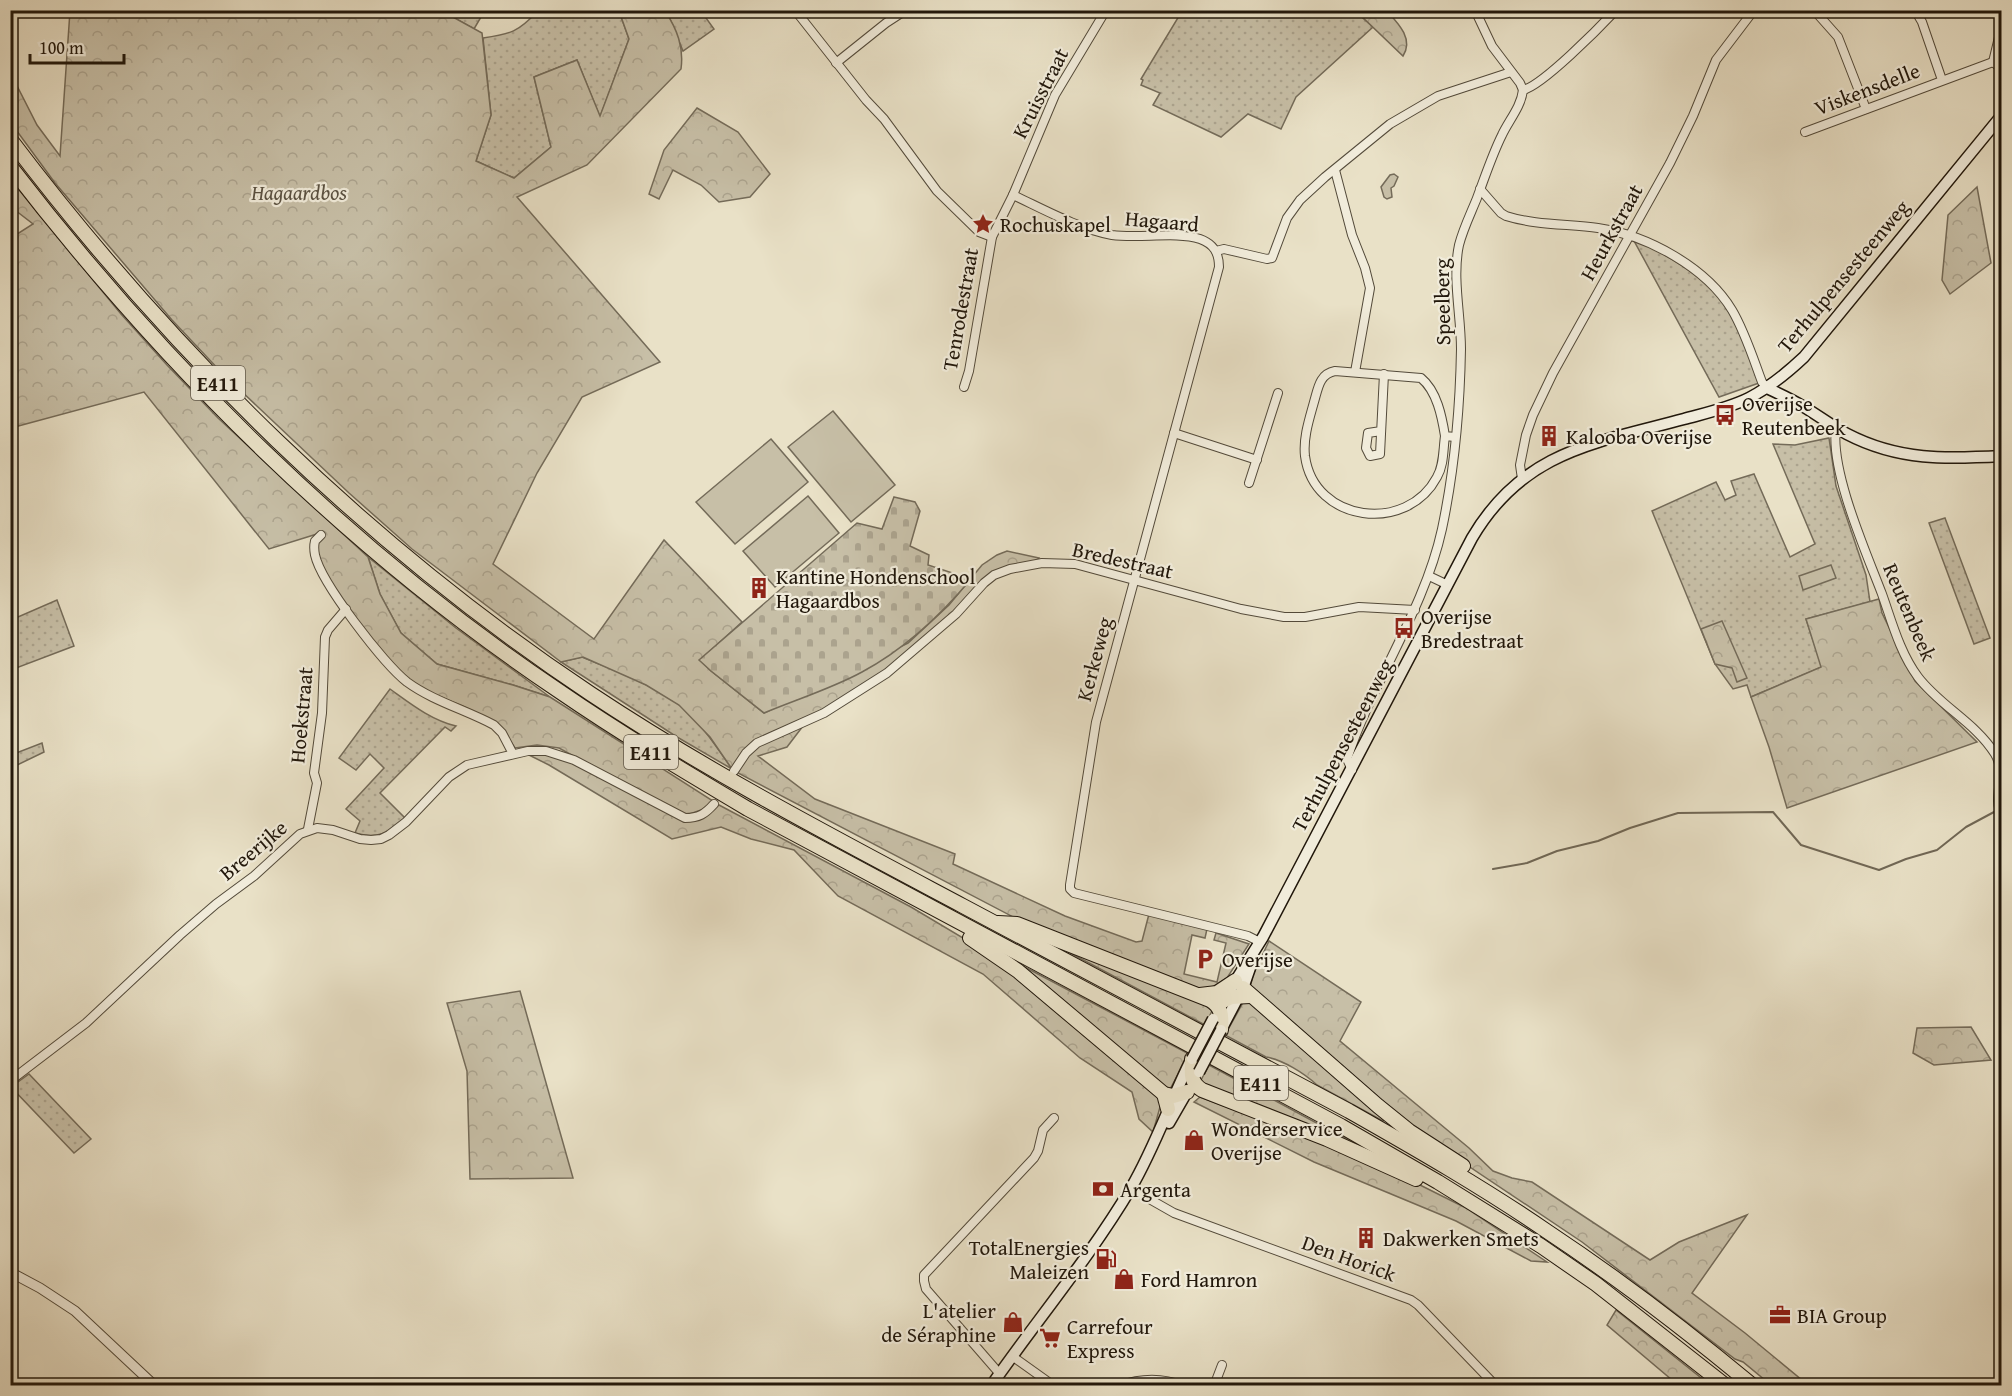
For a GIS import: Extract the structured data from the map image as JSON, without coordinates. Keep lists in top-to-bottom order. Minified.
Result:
{"streets":{"highway":["E411"],"main road":["Terhulpensesteenweg"],"street":["Viskensdelle","Kruisstraat","Hagaard","Heurkstraat","Speelberg","Tenrodestraat","Bredestraat","Reutenbeek","Kerkeweg","Hoekstraat","Breerijke","Den Horick"]},"crossings":[["Kruisstraat","Hagaard"],["Hagaard","Kerkeweg"],["Heurkstraat","Terhulpensesteenweg"],["Terhulpensesteenweg","Speelberg"],["Terhulpensesteenweg","Kerkeweg"],["Speelberg","Bredestraat"],["Bredestraat","Kerkeweg"],["Hoekstraat","Breerijke"]],"parks":["Hagaardbos"],"places":{"place":["Rochuskapel"],"bus stop":["Overijse Reutenbeek","Overijse Bredestraat"],"building":["Kalooba Overijse","Kantine Hondenschool Hagaardbos","Dakwerken Smets"],"parking":["Overijse"],"shop":["Wonderservice Overijse","Ford Hamron","L'atelier de Séraphine"],"bank":["Argenta"],"fuel station":["TotalEnergies Maleizen"],"office":["BIA Group"],"supermarket":["Carrefour Express"]},"scale_bar":"100 m"}
